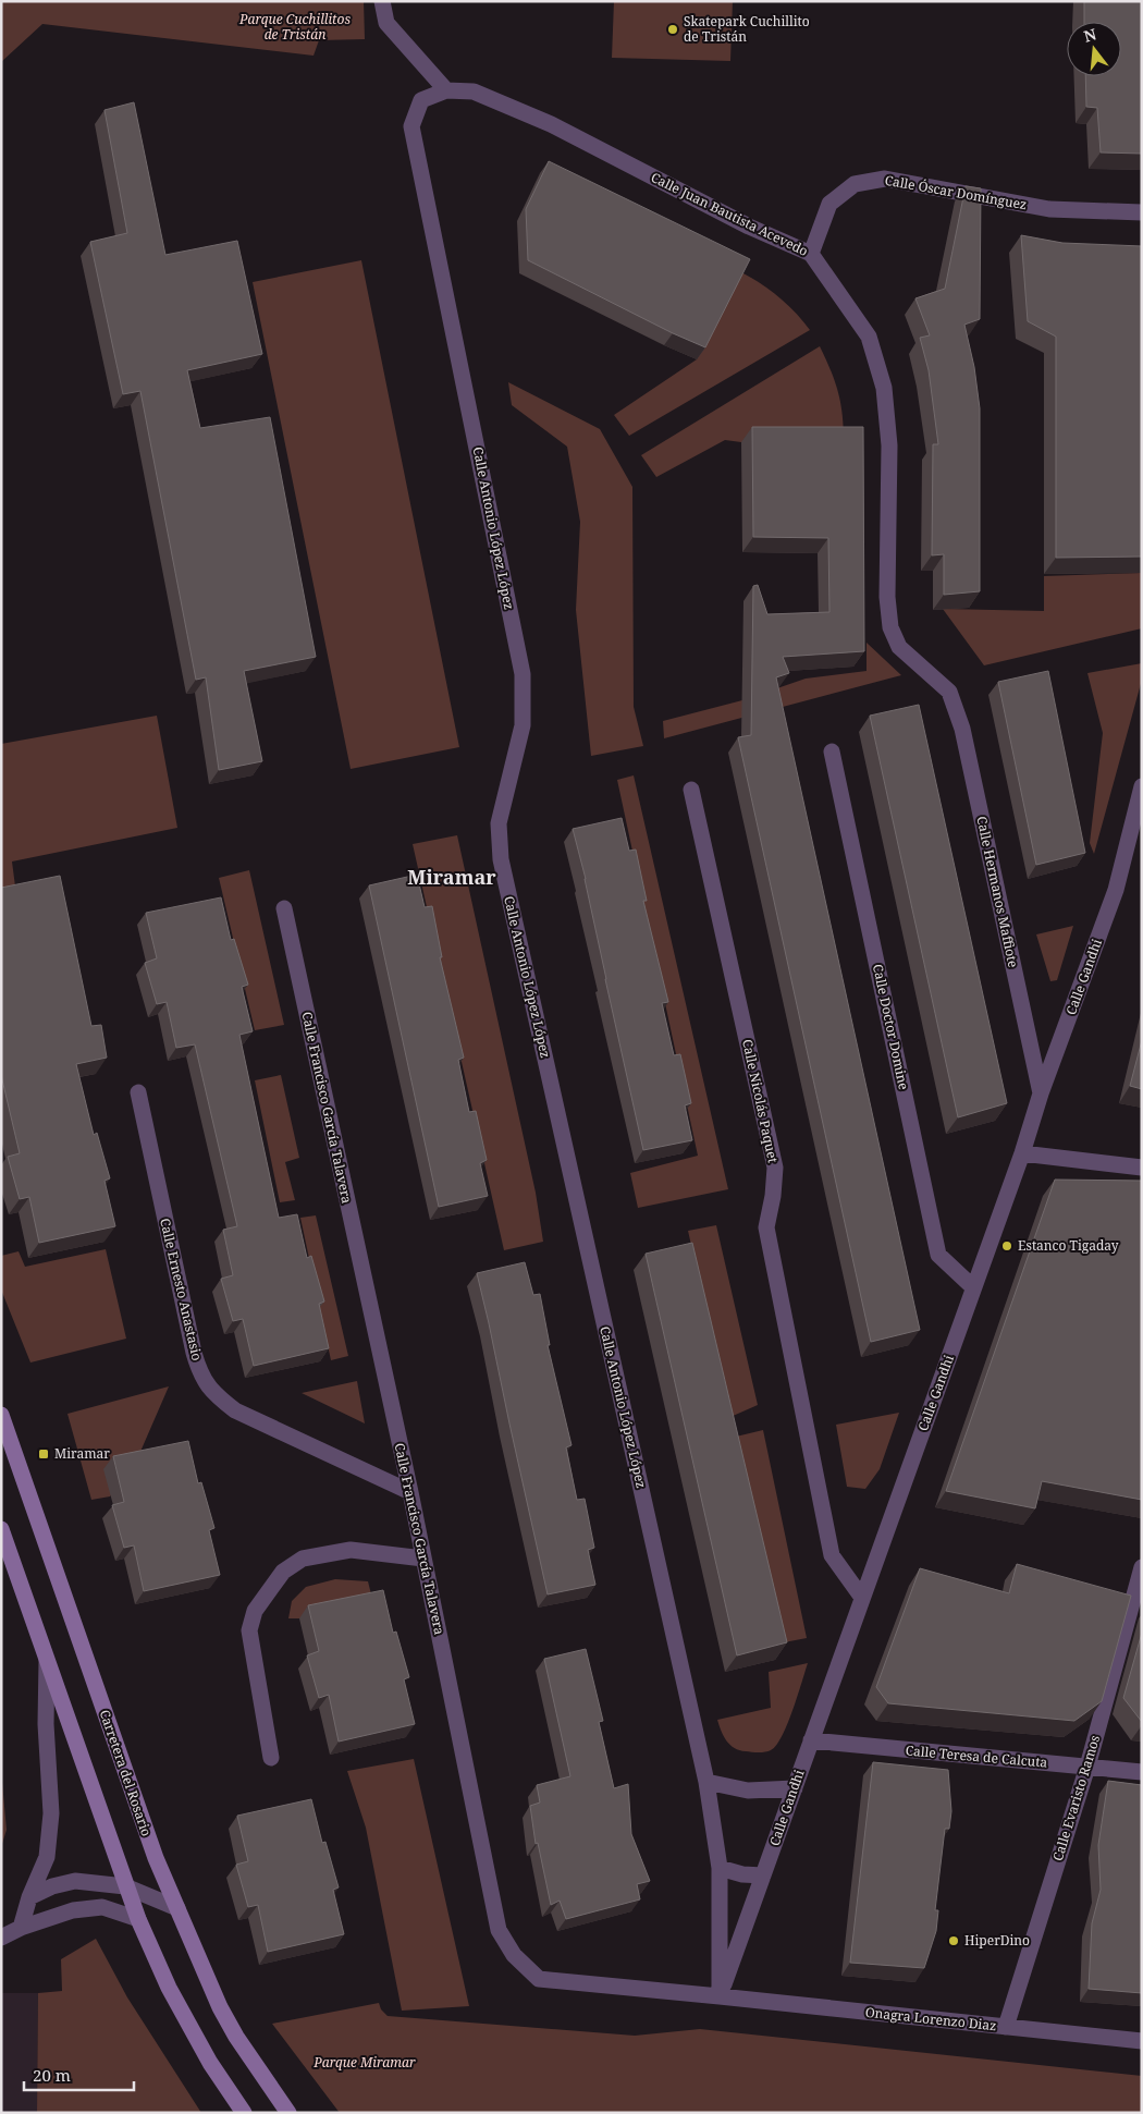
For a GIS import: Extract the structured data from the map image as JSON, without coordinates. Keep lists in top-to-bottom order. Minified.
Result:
{"streets":{"main road":["Carretera del Rosario"],"street":["Calle Óscar Domínguez","Calle Juan Bautista Acevedo","Calle Antonio López López","Calle Hermanos Maffiote","Calle Gandhi","Calle Doctor Domine","Calle Nicolás Paquet","Calle Francisco García Talavera","Calle Ernesto Anastasio","Calle Teresa de Calcuta","Calle Evaristo Ramos","Onagra Lorenzo Diaz"]},"crossings":[["Calle Óscar Domínguez","Calle Juan Bautista Acevedo"],["Calle Juan Bautista Acevedo","Calle Antonio López López"],["Calle Juan Bautista Acevedo","Calle Hermanos Maffiote"],["Calle Antonio López López","Calle Gandhi"],["Calle Antonio López López","Calle Francisco García Talavera"],["Calle Antonio López López","Onagra Lorenzo Diaz"],["Calle Hermanos Maffiote","Calle Gandhi"],["Calle Gandhi","Calle Doctor Domine"],["Calle Gandhi","Calle Nicolás Paquet"],["Calle Gandhi","Calle Francisco García Talavera"],["Calle Gandhi","Calle Teresa de Calcuta"],["Calle Gandhi","Onagra Lorenzo Diaz"],["Calle Francisco García Talavera","Calle Ernesto Anastasio"],["Calle Francisco García Talavera","Onagra Lorenzo Diaz"],["Calle Teresa de Calcuta","Calle Evaristo Ramos"],["Calle Evaristo Ramos","Onagra Lorenzo Diaz"]],"districts":["Miramar"],"parks":["Parque Cuchillitos de Tristán","Parque Miramar"],"places":{"other":["Skatepark Cuchillito de Tristán","Estanco Tigaday","HiperDino"],"transit":["Miramar"]},"scale_bar":"20 m","north":"top"}
